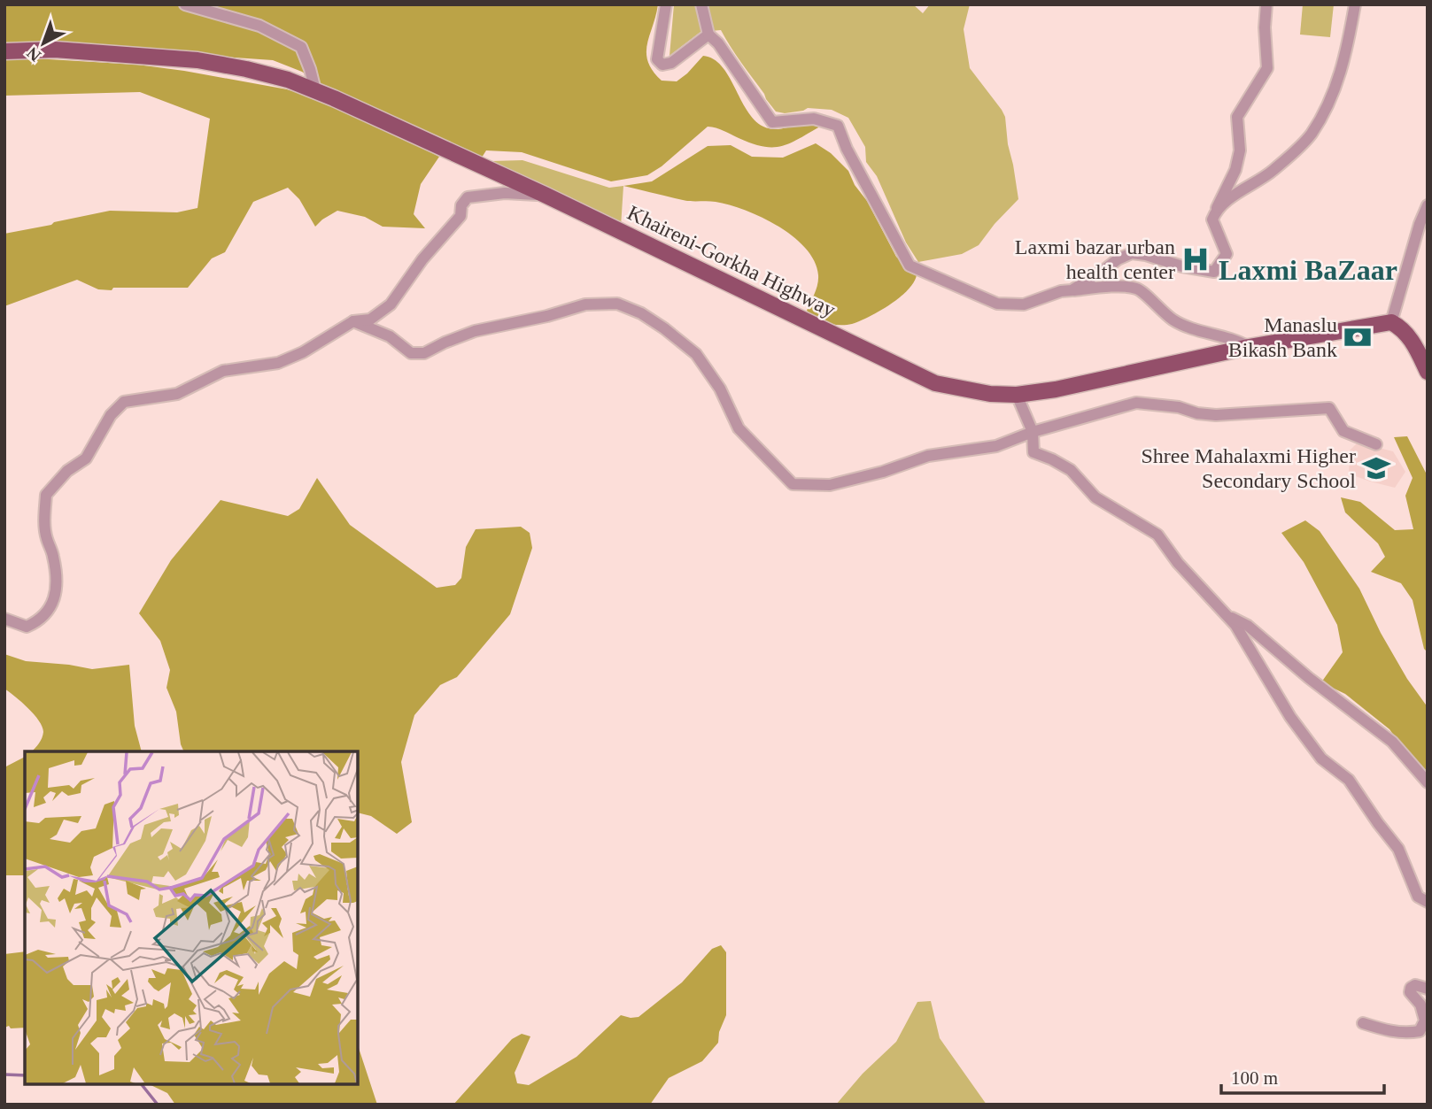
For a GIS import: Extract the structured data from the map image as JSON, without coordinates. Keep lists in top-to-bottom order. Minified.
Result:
{"streets":{"main road":["Khaireni-Gorkha Highway"]},"districts":["Laxmi BaZaar"],"places":{"hospital":["Laxmi bazar urban health center"],"bank":["Manaslu Bikash Bank"],"school or university":["Shree Mahalaxmi Higher Secondary School"]},"scale_bar":"100 m","north":"bottom left"}
